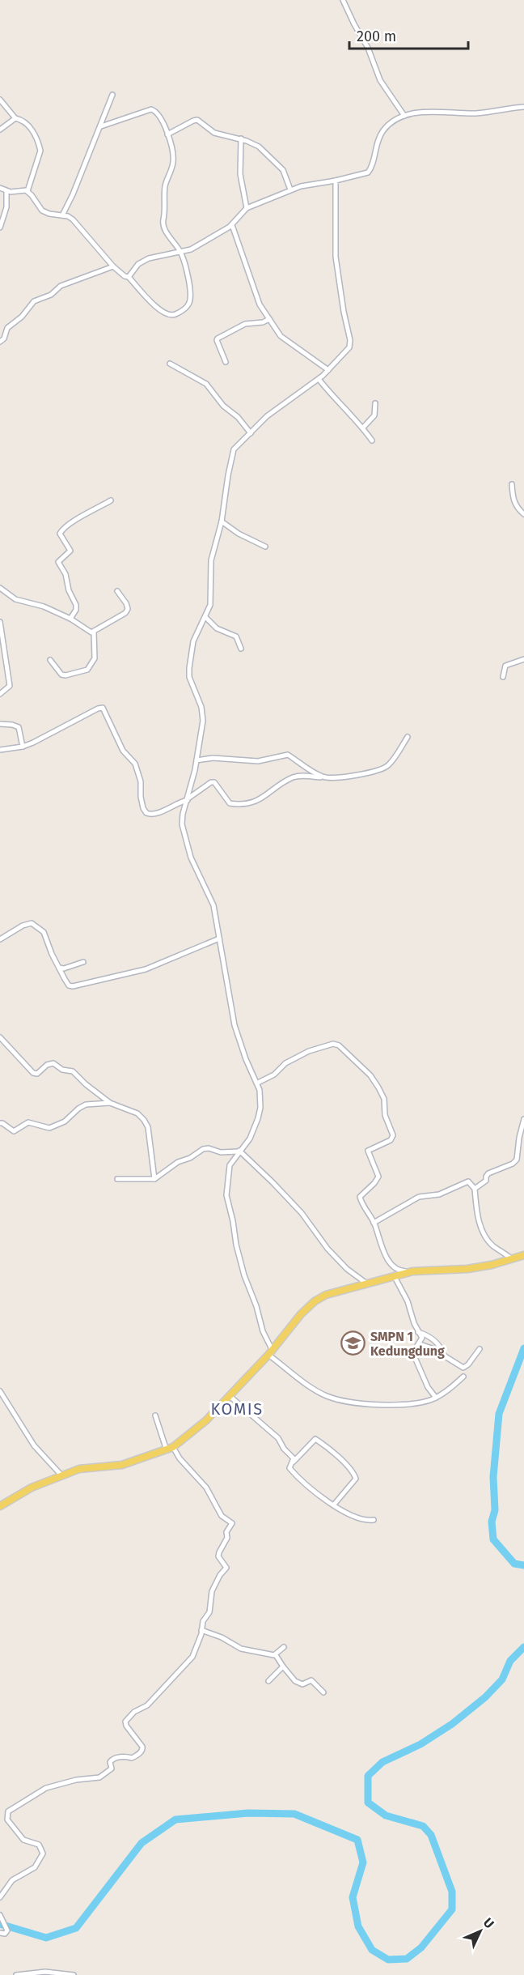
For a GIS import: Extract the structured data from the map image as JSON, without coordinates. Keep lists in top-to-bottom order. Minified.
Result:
{"districts":["KOMIS"],"places":{"school or university":["SMPN 1 Kedungdung"]},"scale_bar":"200 m","north":"top right"}
